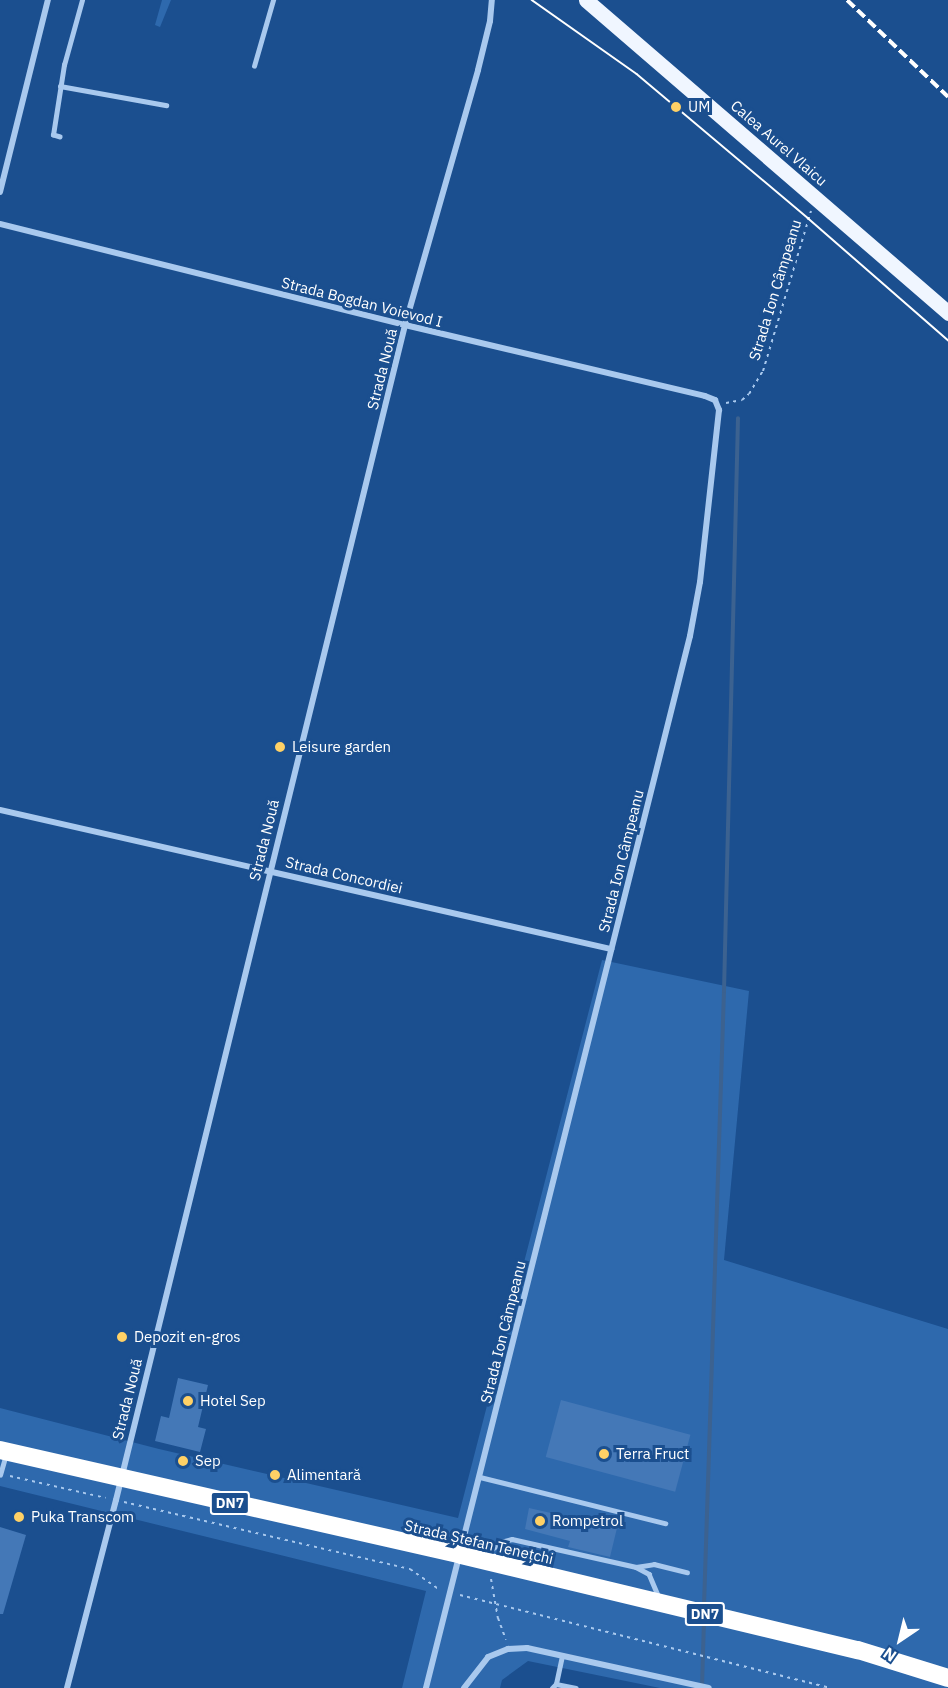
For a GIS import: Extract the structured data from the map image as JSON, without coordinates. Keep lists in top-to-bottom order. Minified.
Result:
{"streets":{"highway":["DN7","Strada Ștefan Tenețchi"],"main road":["Calea Aurel Vlaicu"],"street":["Strada Ion Câmpeanu","Strada Bogdan Voievod I","Strada Nouă","Strada Concordiei"]},"crossings":[["Calea Aurel Vlaicu","Strada Ion Câmpeanu"],["Strada Ion Câmpeanu","Strada Bogdan Voievod I"],["Strada Ion Câmpeanu","Strada Concordiei"],["Strada Ion Câmpeanu","Strada Ștefan Tenețchi"],["Strada Bogdan Voievod I","Strada Nouă"],["Strada Nouă","Strada Concordiei"],["Strada Nouă","Strada Ștefan Tenețchi"]],"places":["UM","Leisure garden","Depozit en-gros","Hotel Sep","Terra Fruct","Sep","Alimentară","Puka Transcom","Rompetrol"],"north":"bottom left"}
